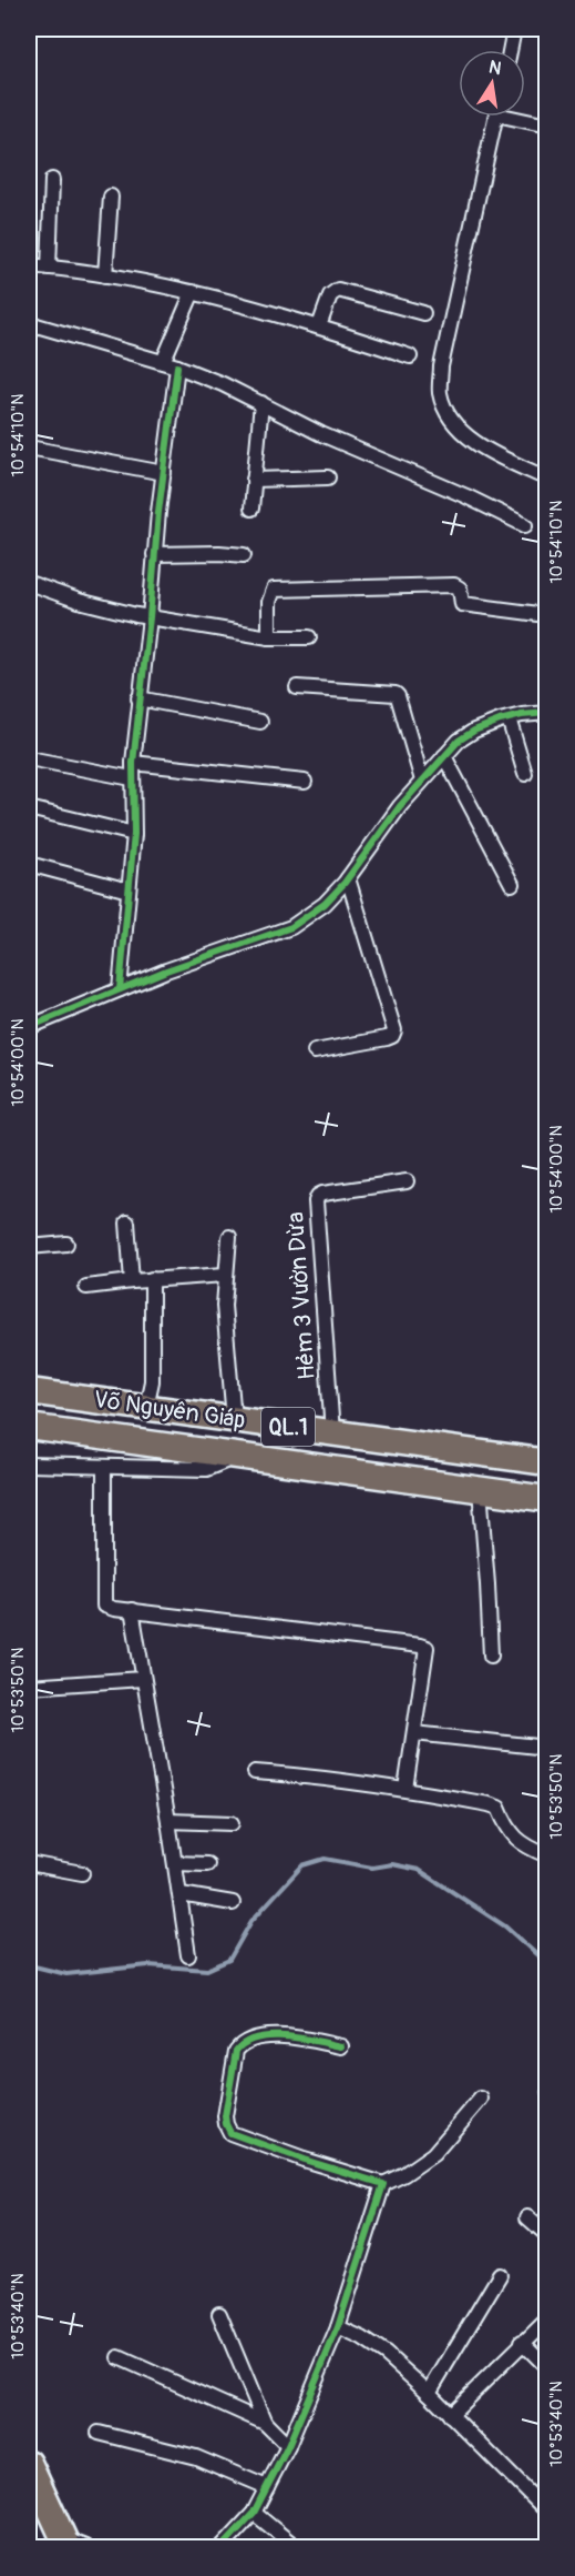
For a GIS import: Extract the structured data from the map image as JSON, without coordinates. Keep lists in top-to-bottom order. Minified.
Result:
{"streets":{"highway":["Võ Nguyên Giáp","QL.1"],"street":["Hẻm 3 Vườn Dừa"]},"crossings":[["Hẻm 3 Vườn Dừa","Võ Nguyên Giáp"]],"north":"top","coordinates":["10°54'10\"N","10°54'00\"N","10°53'50\"N","10°53'40\"N"]}
